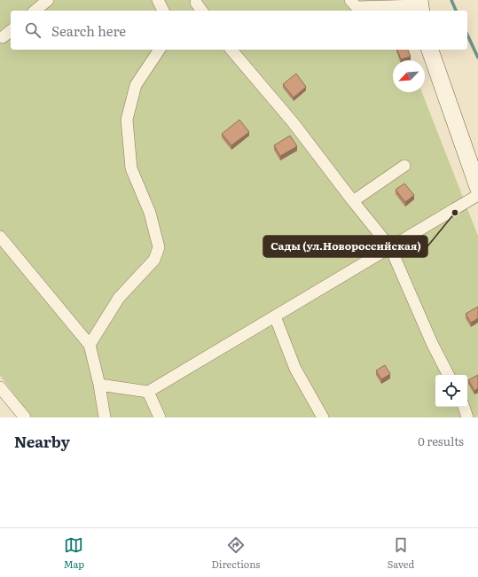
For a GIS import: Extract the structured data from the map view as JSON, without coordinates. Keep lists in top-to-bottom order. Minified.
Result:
{"places":["Сады (ул.Новороссийская)"],"north":"bottom left","page":{"search":"Search here","heading":["Nearby","0 results"],"nav":["Map","Directions","Saved"]}}
